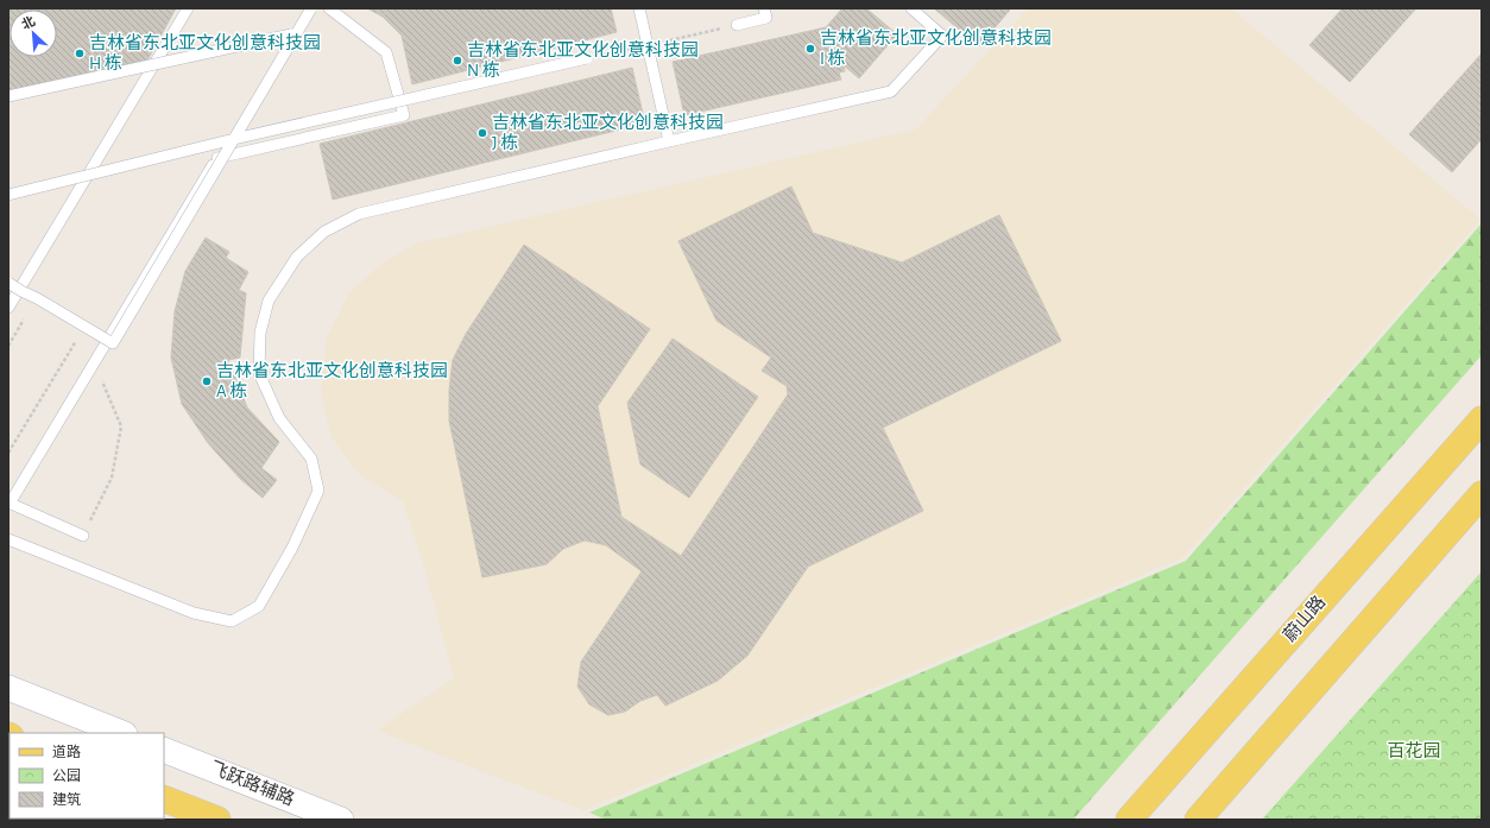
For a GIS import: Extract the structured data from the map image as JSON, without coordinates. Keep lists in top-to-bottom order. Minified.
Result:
{"streets":{"main road":["蔚山路"],"street":["飞跃路辅路"]},"parks":["百花园"],"places":["吉林省东北亚文化创意科技园 I 栋","吉林省东北亚文化创意科技园 H 栋","吉林省东北亚文化创意科技园 N 栋","吉林省东北亚文化创意科技园 J 栋","吉林省东北亚文化创意科技园 A 栋"],"legend":["道路","公园","建筑"],"north":"top left"}
